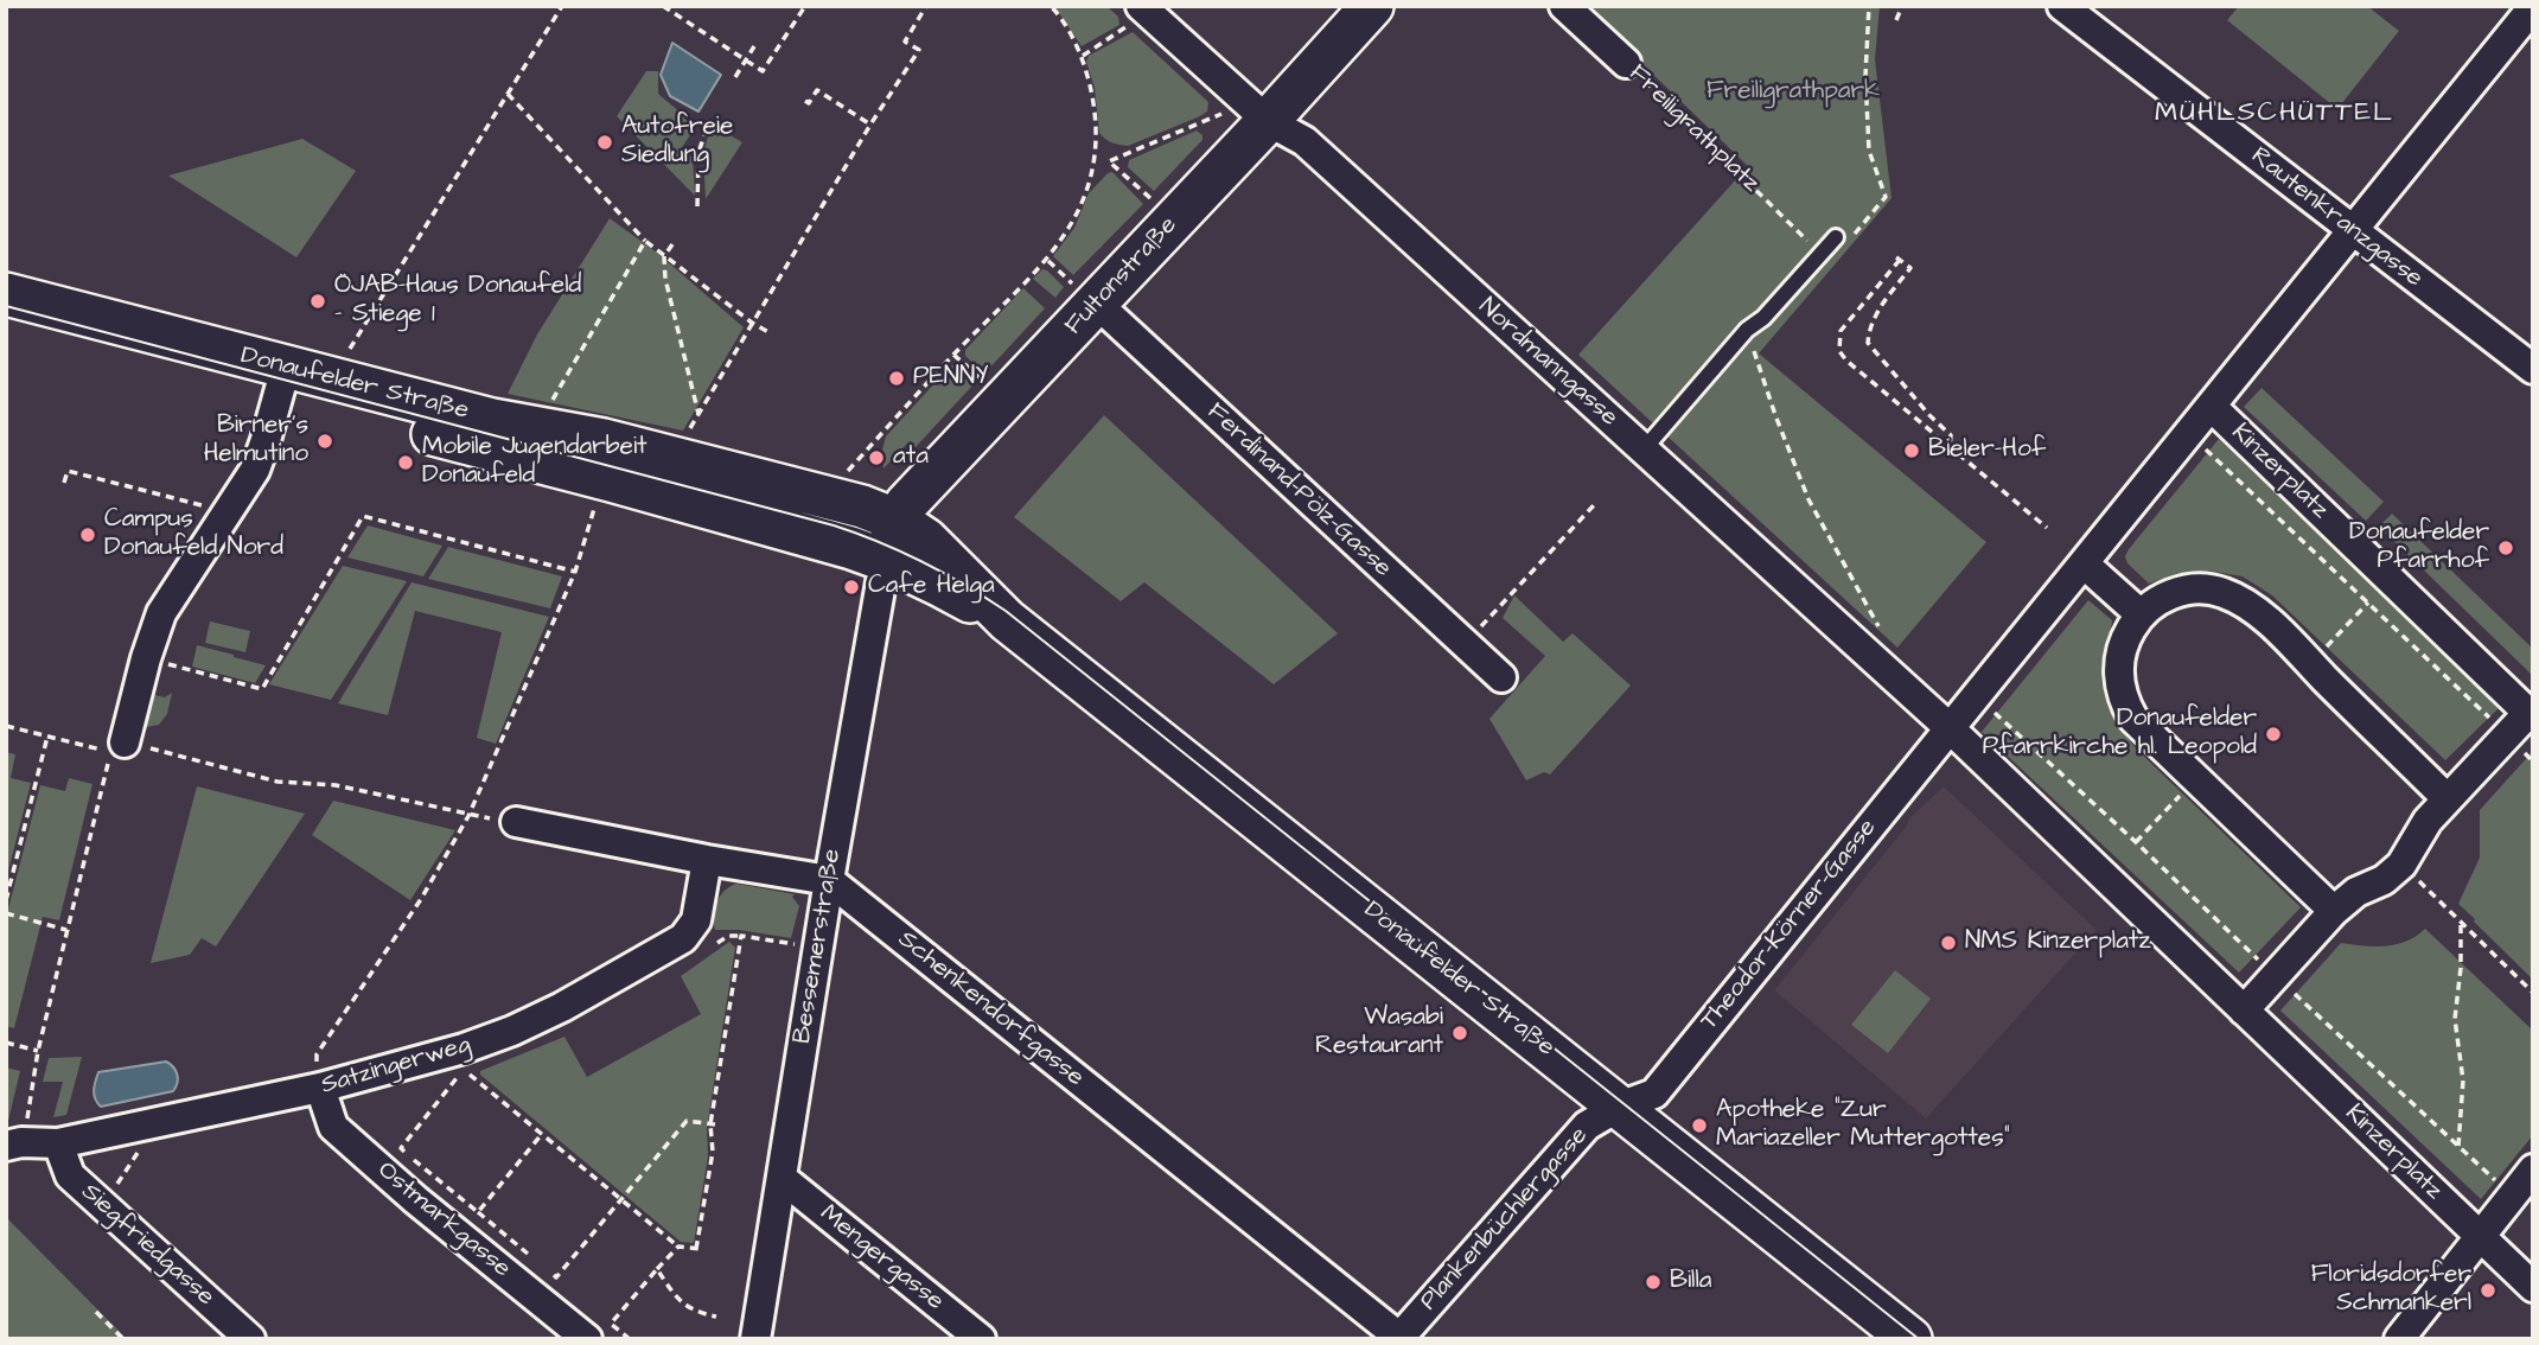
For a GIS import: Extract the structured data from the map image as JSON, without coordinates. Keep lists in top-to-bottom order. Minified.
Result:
{"streets":{"main road":["Fultonstraße","Donaufelder Straße"],"street":["Freiligrathplatz","Rautenkranzgasse","Nordmanngasse","Kinzerplatz","Ferdinand-Pölz-Gasse","Theodor-Körner-Gasse","Bessemerstraße","Schenkendorfgasse","Satzingerweg","Plankenbüchlergasse","Ostmarkgasse","Siegfriedgasse","Mengergasse"]},"crossings":[["Fultonstraße","Nordmanngasse"],["Fultonstraße","Donaufelder Straße"],["Fultonstraße","Ferdinand-Pölz-Gasse"],["Fultonstraße","Bessemerstraße"],["Nordmanngasse","Kinzerplatz"],["Nordmanngasse","Theodor-Körner-Gasse"],["Donaufelder Straße","Theodor-Körner-Gasse"],["Donaufelder Straße","Bessemerstraße"],["Donaufelder Straße","Plankenbüchlergasse"],["Kinzerplatz","Theodor-Körner-Gasse"],["Theodor-Körner-Gasse","Plankenbüchlergasse"],["Bessemerstraße","Schenkendorfgasse"],["Bessemerstraße","Mengergasse"],["Schenkendorfgasse","Satzingerweg"],["Schenkendorfgasse","Plankenbüchlergasse"],["Satzingerweg","Ostmarkgasse"],["Satzingerweg","Siegfriedgasse"]],"districts":["MÜHLSCHÜTTEL"],"parks":["Freiligrathpark"],"places":["Autofreie Siedlung","ÖJAB-Haus Donaufeld - Stiege 1","PENNY","Birner's Helmutino","Bieler-Hof","ata","Mobile Jugendarbeit Donaufeld","Campus Donaufeld Nord","Donaufelder Pfarrhof","Cafe Helga","Donaufelder Pfarrkirche hl. Leopold","NMS Kinzerplatz","Wasabi Restaurant","Apotheke \"Zur Mariazeller Muttergottes\"","Billa","Floridsdorfer Schmankerl"]}
